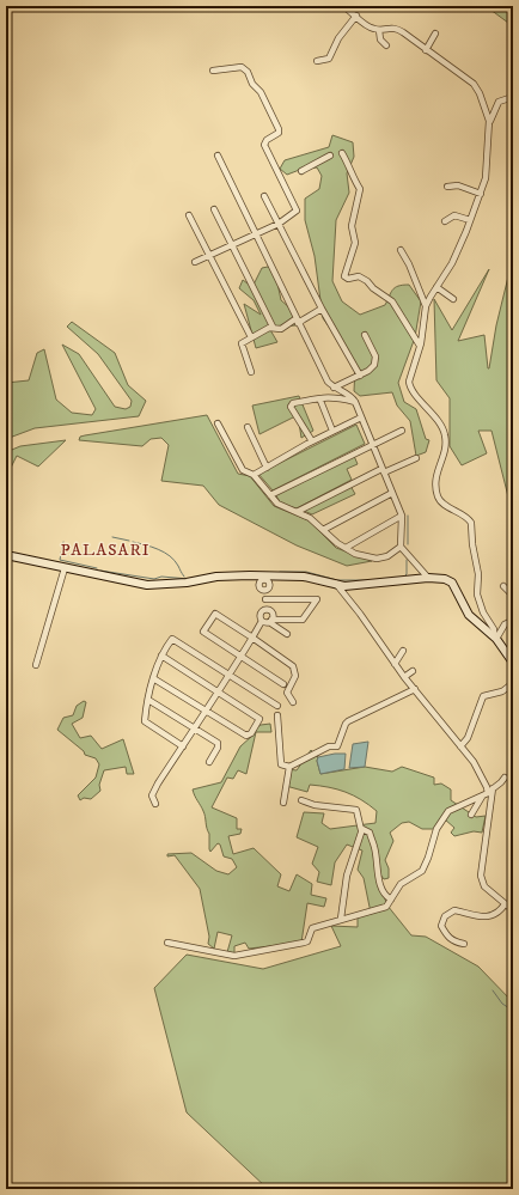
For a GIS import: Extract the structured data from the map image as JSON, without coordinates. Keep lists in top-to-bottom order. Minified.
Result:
{"districts":["PALASARI"]}
